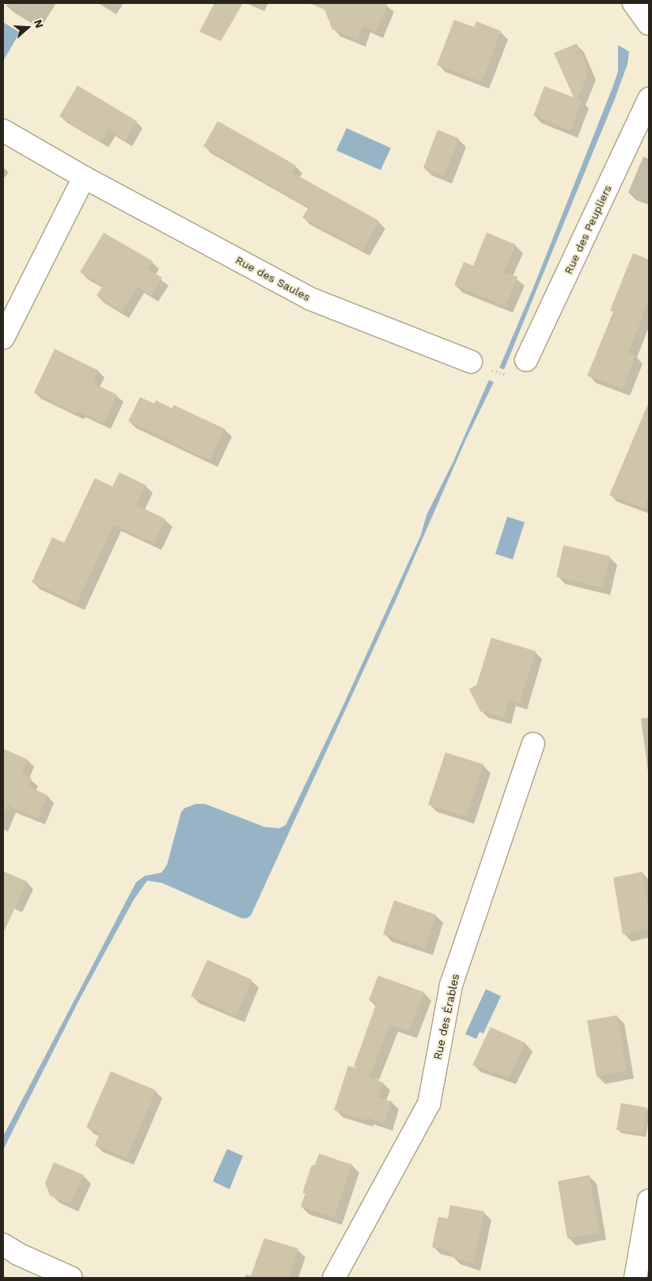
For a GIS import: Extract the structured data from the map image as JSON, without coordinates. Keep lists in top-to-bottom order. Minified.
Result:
{"streets":{"street":["Rue des Peupliers","Rue des Saules","Rue des Érables"]},"north":"right"}
